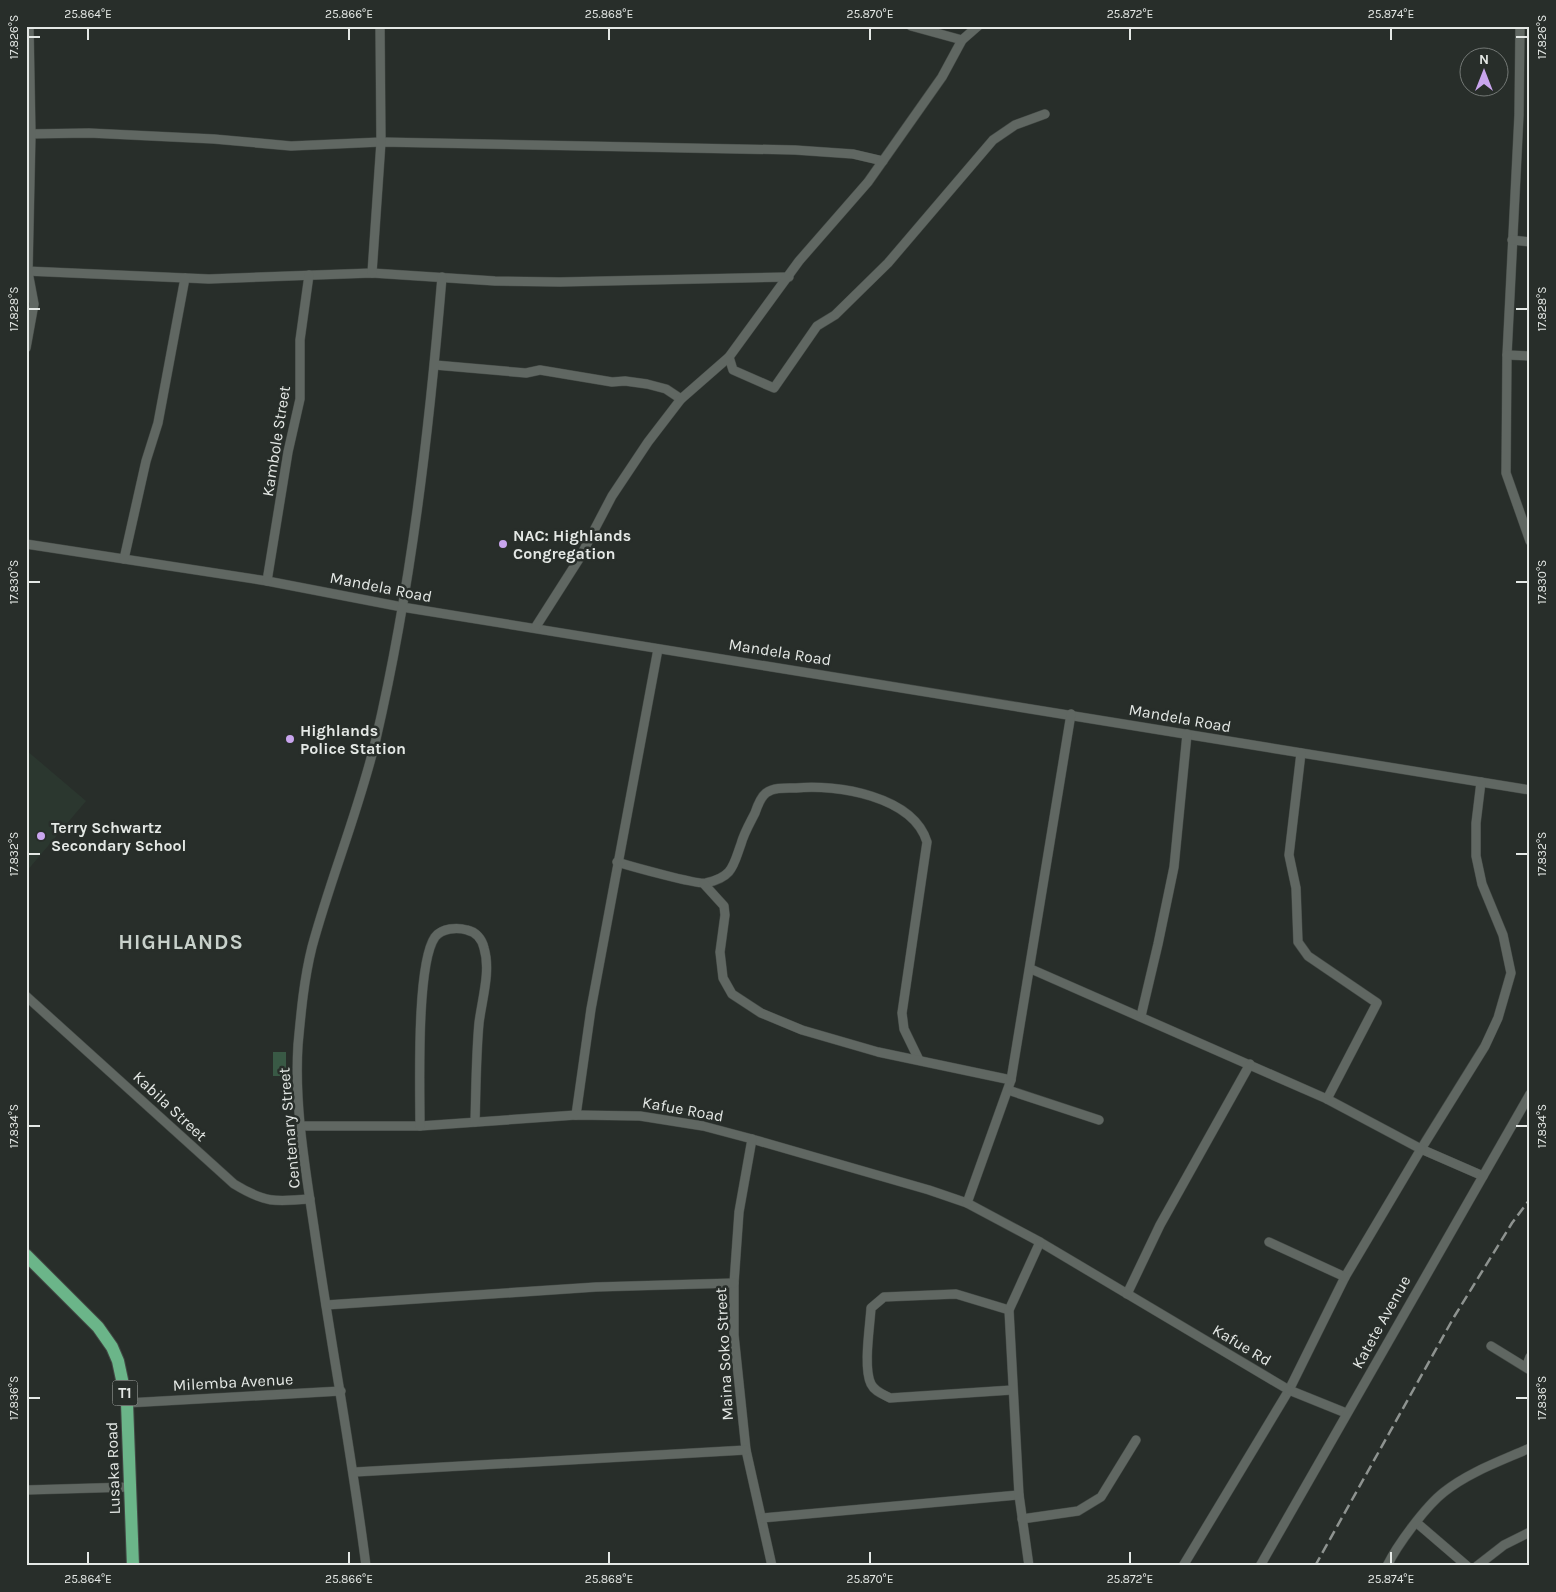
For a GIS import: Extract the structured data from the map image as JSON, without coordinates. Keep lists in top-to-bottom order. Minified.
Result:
{"streets":{"highway":["T1","Lusaka Road"],"street":["Kambole Street","Mandela Road","Kabila Street","Kafue Road","Centenary Street","Katete Avenue","Kafue Rd","Maina Soko Street","Milemba Avenue"]},"crossings":[["Kambole Street","Mandela Road"],["Mandela Road","Centenary Street"],["Kabila Street","Centenary Street"],["Kafue Road","Centenary Street"],["Kafue Road","Kafue Rd"],["Kafue Road","Maina Soko Street"],["Centenary Street","Milemba Avenue"],["Katete Avenue","Kafue Rd"],["Milemba Avenue","Lusaka Road"]],"districts":["HIGHLANDS"],"places":["NAC: Highlands Congregation","Highlands Police Station","Terry Schwartz Secondary School"],"north":"top","coordinates":["25.864°E","25.866°E","25.868°E","25.870°E","25.872°E","25.874°E","17.826°S","17.828°S","17.830°S","17.832°S","17.834°S","17.836°S"]}
